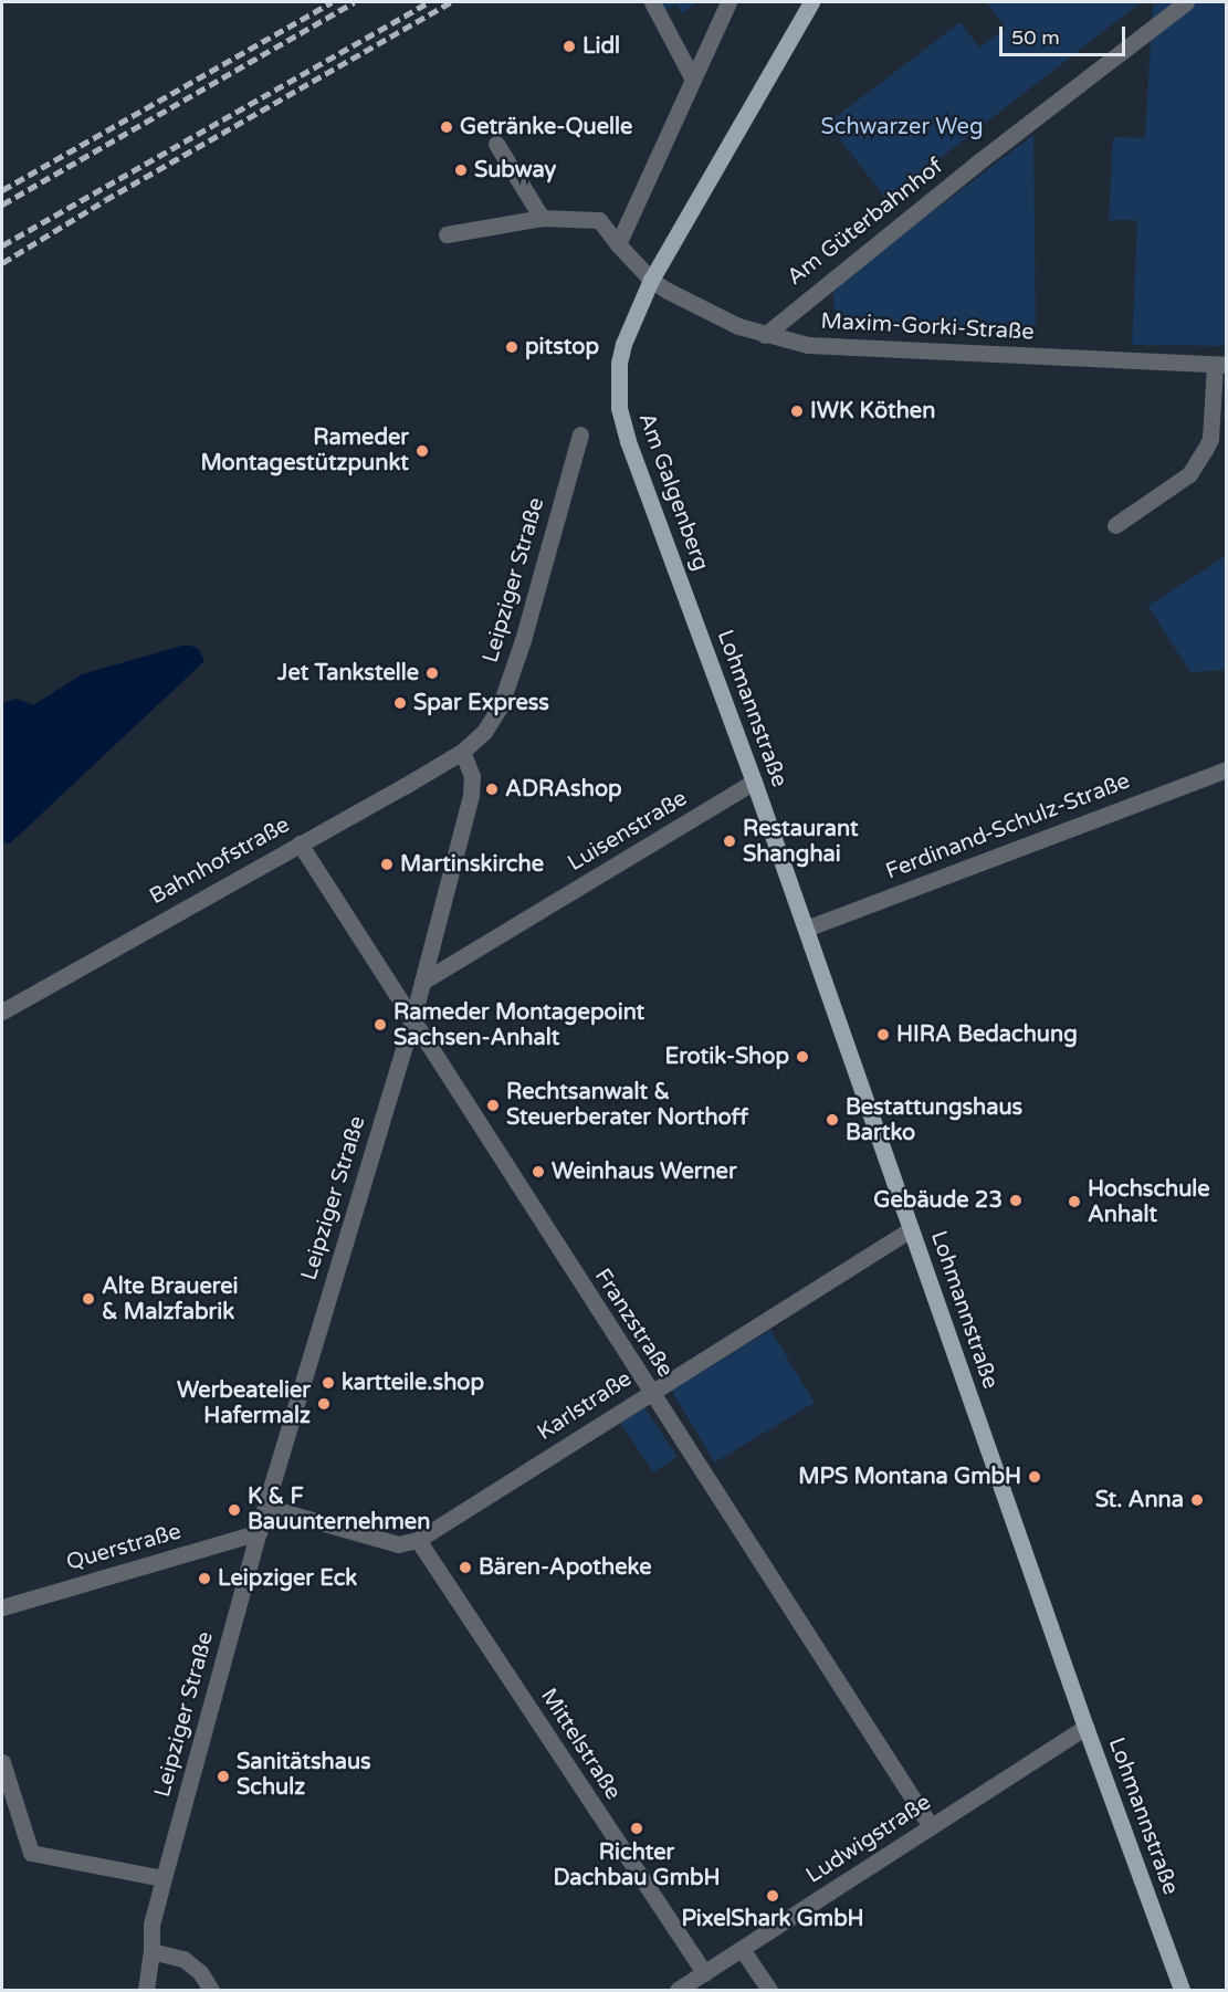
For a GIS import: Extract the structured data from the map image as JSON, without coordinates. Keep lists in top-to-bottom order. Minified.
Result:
{"streets":{"main road":["Am Galgenberg","Lohmannstraße"],"street":["Am Güterbahnhof","Maxim-Gorki-Straße","Leipziger Straße","Ferdinand-Schulz-Straße","Luisenstraße","Bahnhofstraße","Franzstraße","Karlstraße","Querstraße","Mittelstraße","Ludwigstraße"]},"crossings":[["Am Güterbahnhof","Maxim-Gorki-Straße"],["Maxim-Gorki-Straße","Am Galgenberg"],["Am Galgenberg","Lohmannstraße"],["Leipziger Straße","Luisenstraße"],["Leipziger Straße","Bahnhofstraße"],["Leipziger Straße","Franzstraße"],["Leipziger Straße","Querstraße"],["Lohmannstraße","Ferdinand-Schulz-Straße"],["Lohmannstraße","Luisenstraße"],["Lohmannstraße","Karlstraße"],["Lohmannstraße","Ludwigstraße"],["Bahnhofstraße","Franzstraße"],["Franzstraße","Karlstraße"],["Franzstraße","Ludwigstraße"],["Karlstraße","Mittelstraße"],["Mittelstraße","Ludwigstraße"]],"parks":["Schwarzer Weg"],"places":["Lidl","Getränke-Quelle","Subway","pitstop","IWK Köthen","Rameder Montagestützpunkt","Jet Tankstelle","Spar Express","ADRAshop","Restaurant Shanghai","Martinskirche","Rameder Montagepoint Sachsen-Anhalt","HIRA Bedachung","Erotik-Shop","Rechtsanwalt & Steuerberater Northoff","Bestattungshaus Bartko","Weinhaus Werner","Gebäude 23","Hochschule Anhalt","Alte Brauerei & Malzfabrik","kartteile.shop","Werbeatelier Hafermalz","MPS Montana GmbH","St. Anna","K & F Bauunternehmen","Bären-Apotheke","Leipziger Eck","Sanitätshaus Schulz","Richter Dachbau GmbH","PixelShark GmbH"],"scale_bar":"50 m"}
